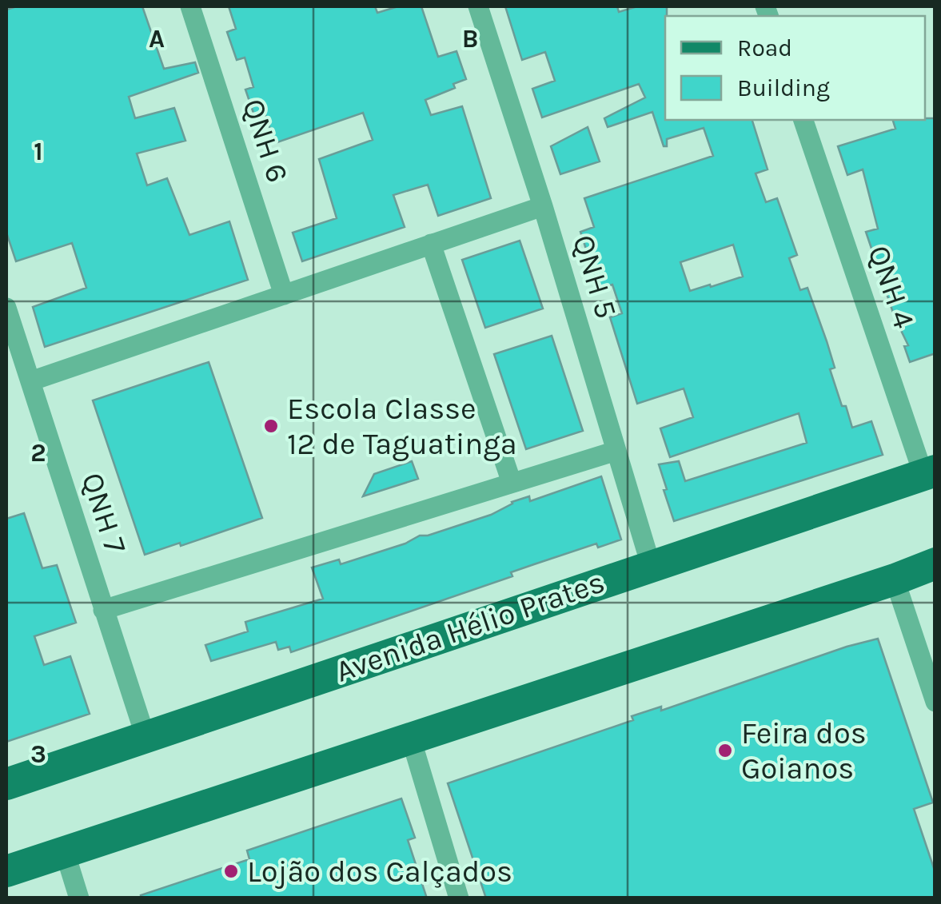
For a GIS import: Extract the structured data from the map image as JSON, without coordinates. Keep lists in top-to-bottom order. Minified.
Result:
{"streets":{"main road":["Avenida Hélio Prates"],"street":["QNH 6","QNH 5","QNH 4","QNH 7"]},"crossings":[["QNH 5","Avenida Hélio Prates"],["QNH 4","Avenida Hélio Prates"],["QNH 7","Avenida Hélio Prates"]],"places":["Escola Classe 12 de Taguatinga","Feira dos Goianos","Lojão dos Calçados"],"legend":["Road","Building"],"grid":{"columns":["A","B"],"rows":["1","2","3"]}}
